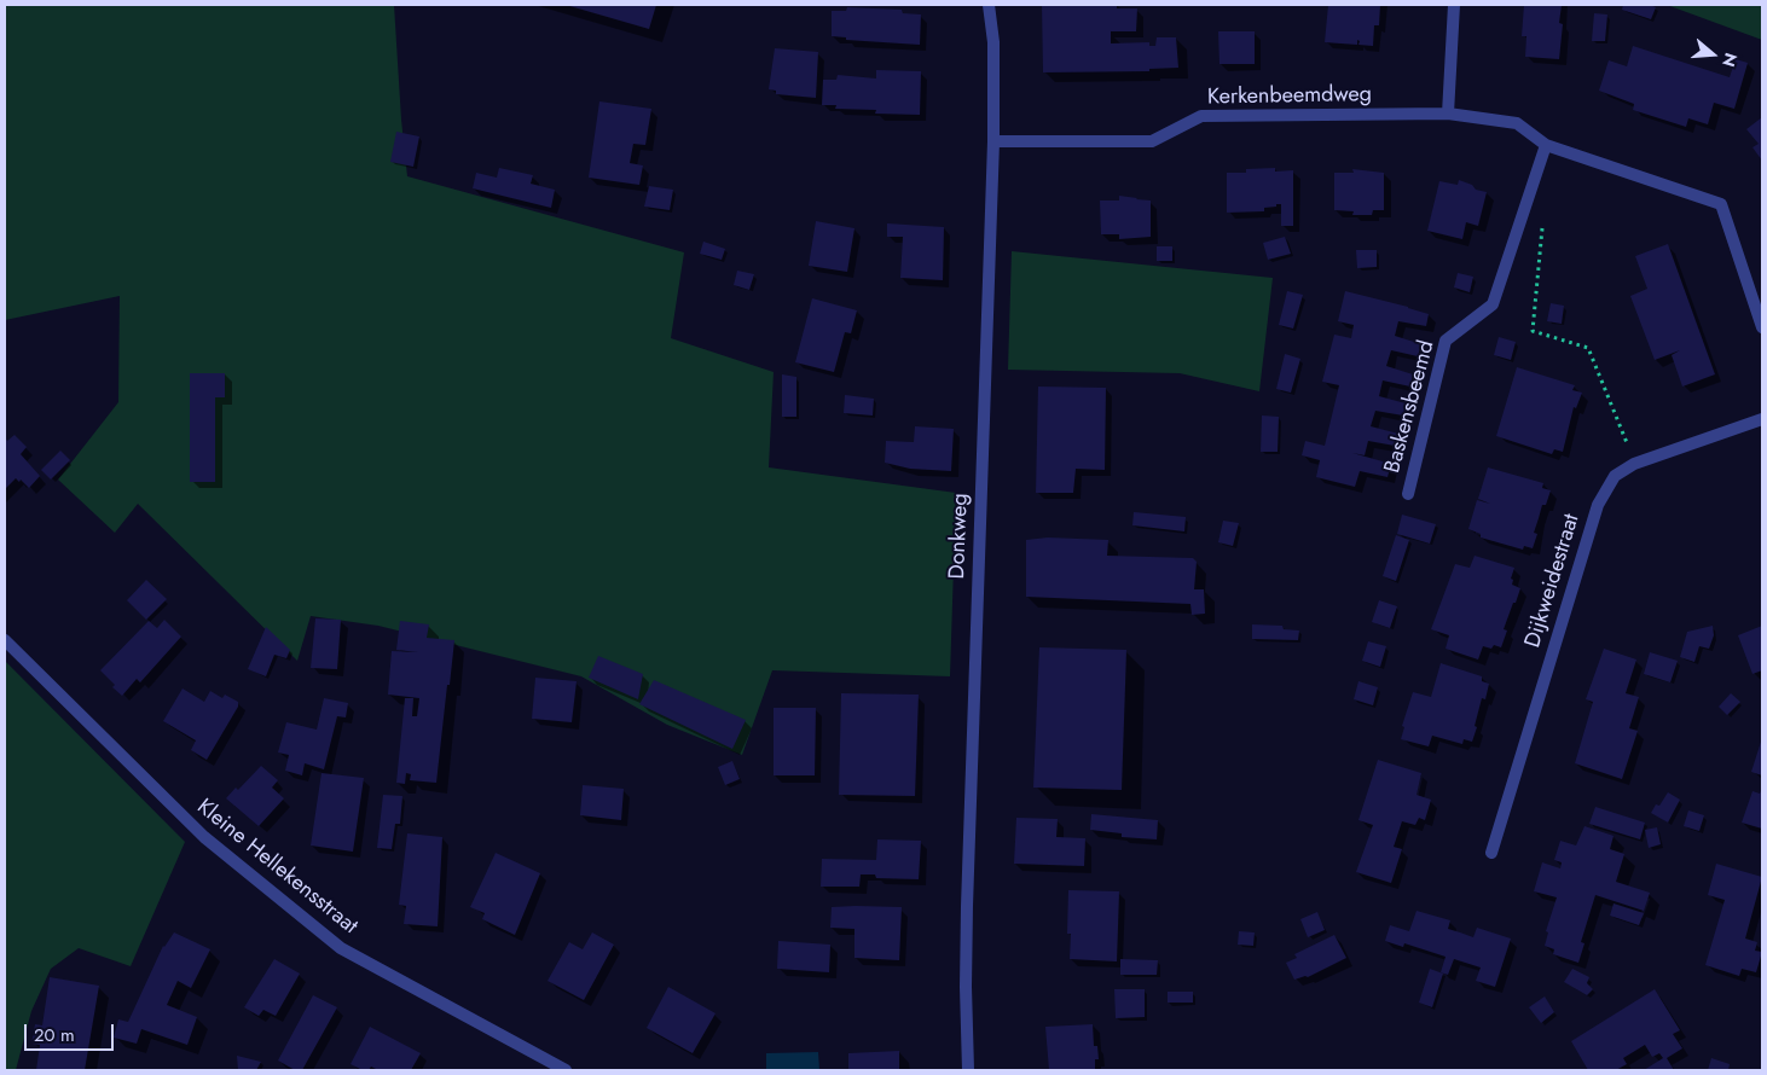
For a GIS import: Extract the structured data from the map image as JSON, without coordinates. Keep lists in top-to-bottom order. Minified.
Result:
{"streets":{"street":["Kerkenbeemdweg","Baskensbeemd","Donkweg","Dijkweidestraat","Kleine Hellekensstraat"]},"crossings":[["Kerkenbeemdweg","Baskensbeemd"],["Kerkenbeemdweg","Donkweg"]],"scale_bar":"20 m","north":"right"}
